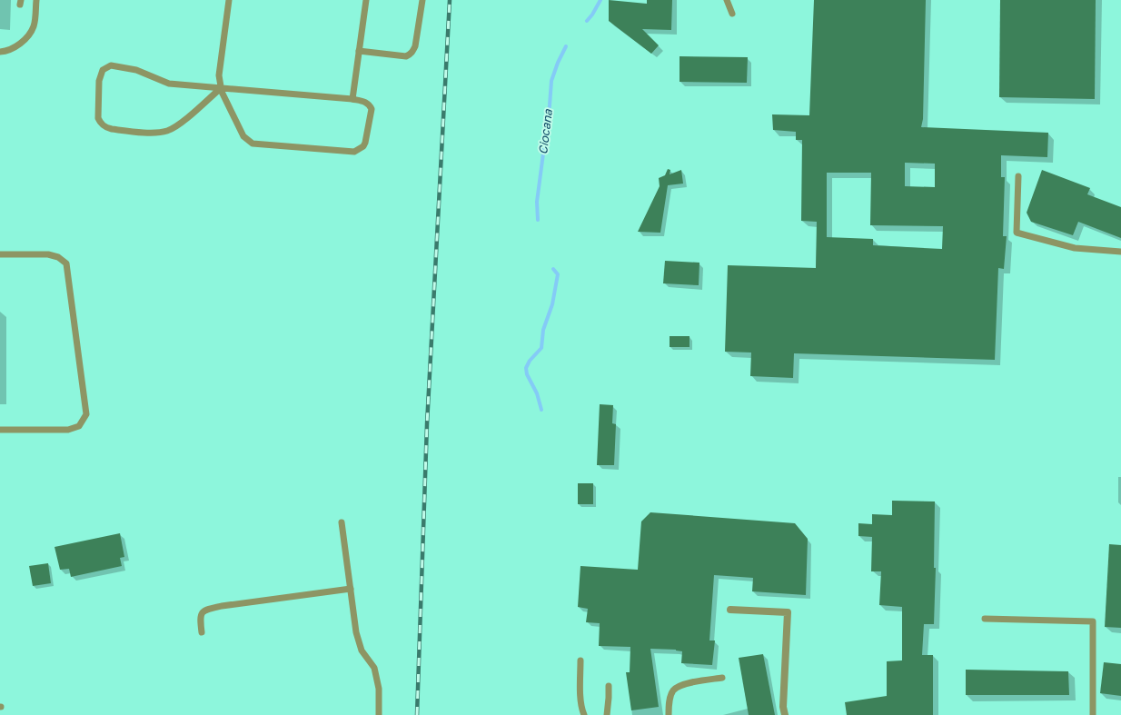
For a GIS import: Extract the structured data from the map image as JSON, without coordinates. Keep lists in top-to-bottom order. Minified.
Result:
{"water":["Ciocana"]}
